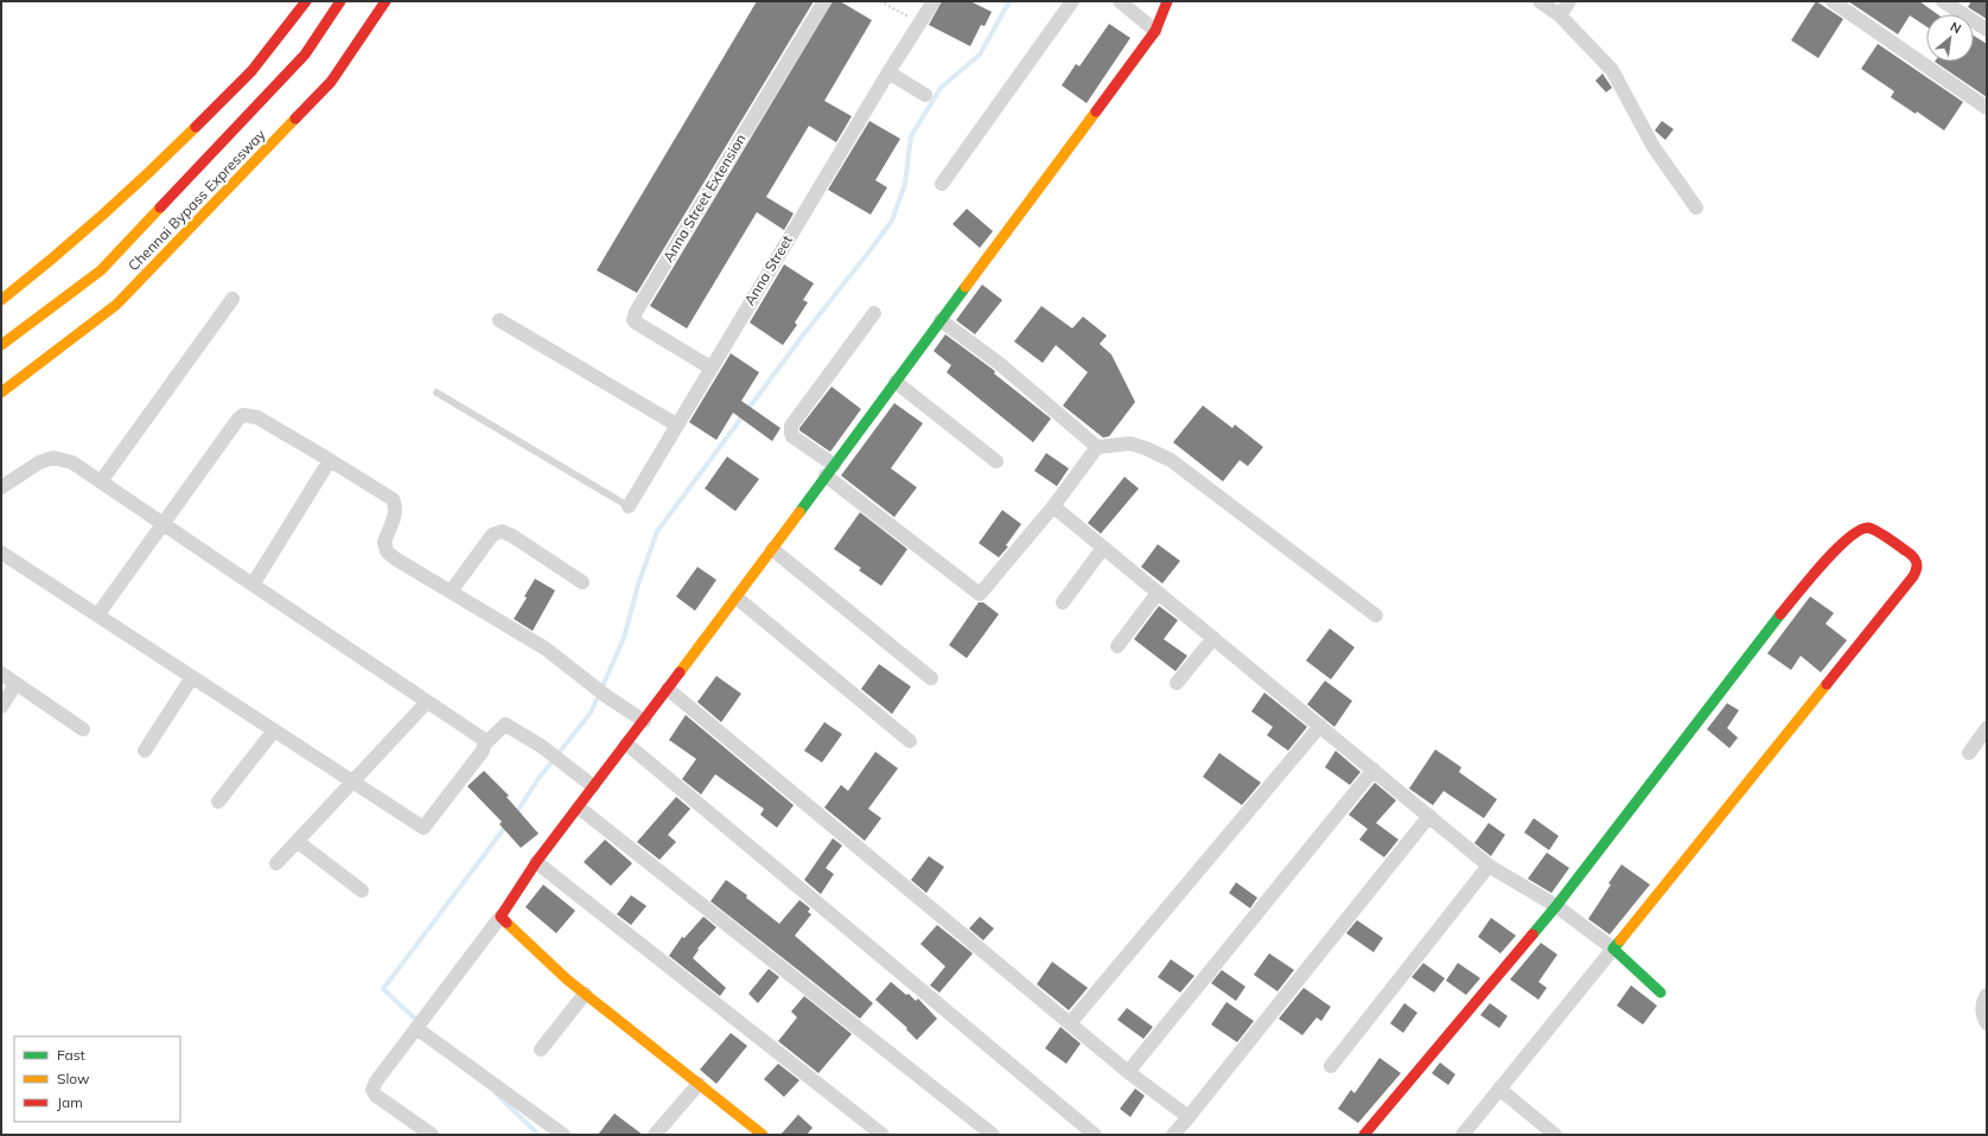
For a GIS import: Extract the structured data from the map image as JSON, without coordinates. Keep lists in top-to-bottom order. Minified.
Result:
{"streets":{"main road":["Chennai Bypass Expressway"],"street":["Anna Street Extension","Anna Street"]},"crossings":[["Anna Street Extension","Anna Street"]],"legend":["Fast","Slow","Jam"],"north":"top right"}
